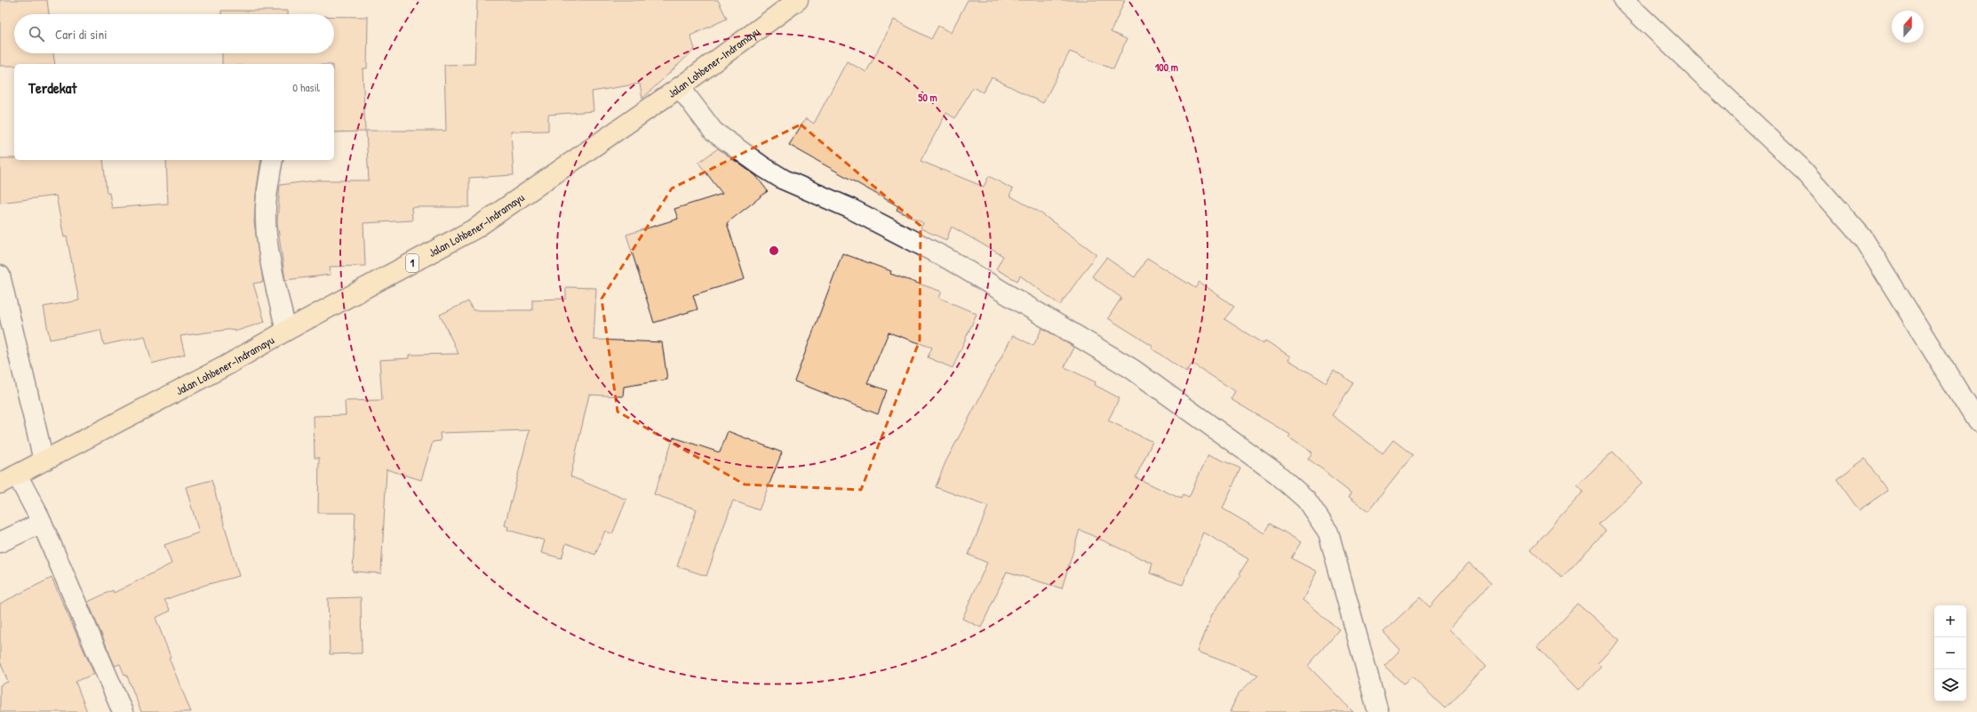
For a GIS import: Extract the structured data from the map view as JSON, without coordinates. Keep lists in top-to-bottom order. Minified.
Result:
{"streets":{"highway":["Jalan Lohbener-Indramayu","1"]},"north":"top","page":{"search":"Cari di sini","heading":["Terdekat","0 hasil"],"map_buttons":["+","−"]},"rings":["100 m","50 m"]}
